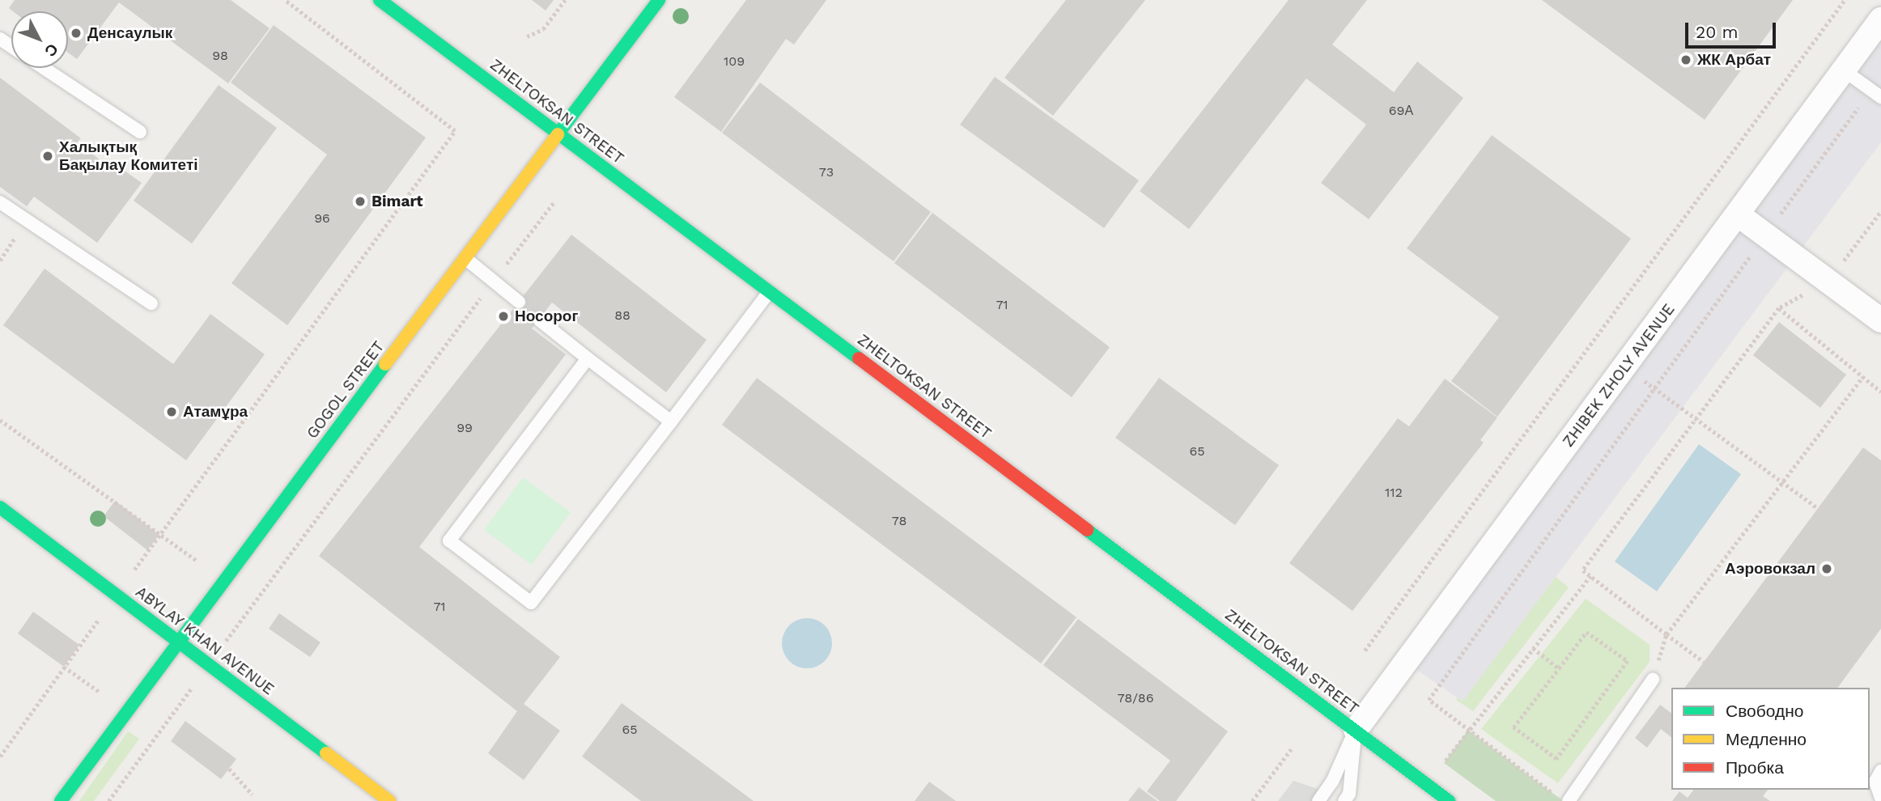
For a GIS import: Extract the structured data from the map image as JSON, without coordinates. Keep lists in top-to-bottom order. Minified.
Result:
{"streets":{"main road":["ZHELTOKSAN STREET","GOGOL STREET","ABYLAY KHAN AVENUE"],"street":["ZHIBEK ZHOLY AVENUE"]},"crossings":[["ZHELTOKSAN STREET","ZHIBEK ZHOLY AVENUE"],["ZHELTOKSAN STREET","GOGOL STREET"],["GOGOL STREET","ABYLAY KHAN AVENUE"]],"places":["Денсаулык","ЖК Арбат","Халықтық Бақылау Комитеті","Bimart","Носорог","Атамұра","Аэровокзал"],"house_numbers":["98","109","69А","73","96","71","88","99","65","112","78","71","78/86","65"],"legend":["Свободно","Медленно","Пробка"],"scale_bar":"20 m","north":"bottom right"}
